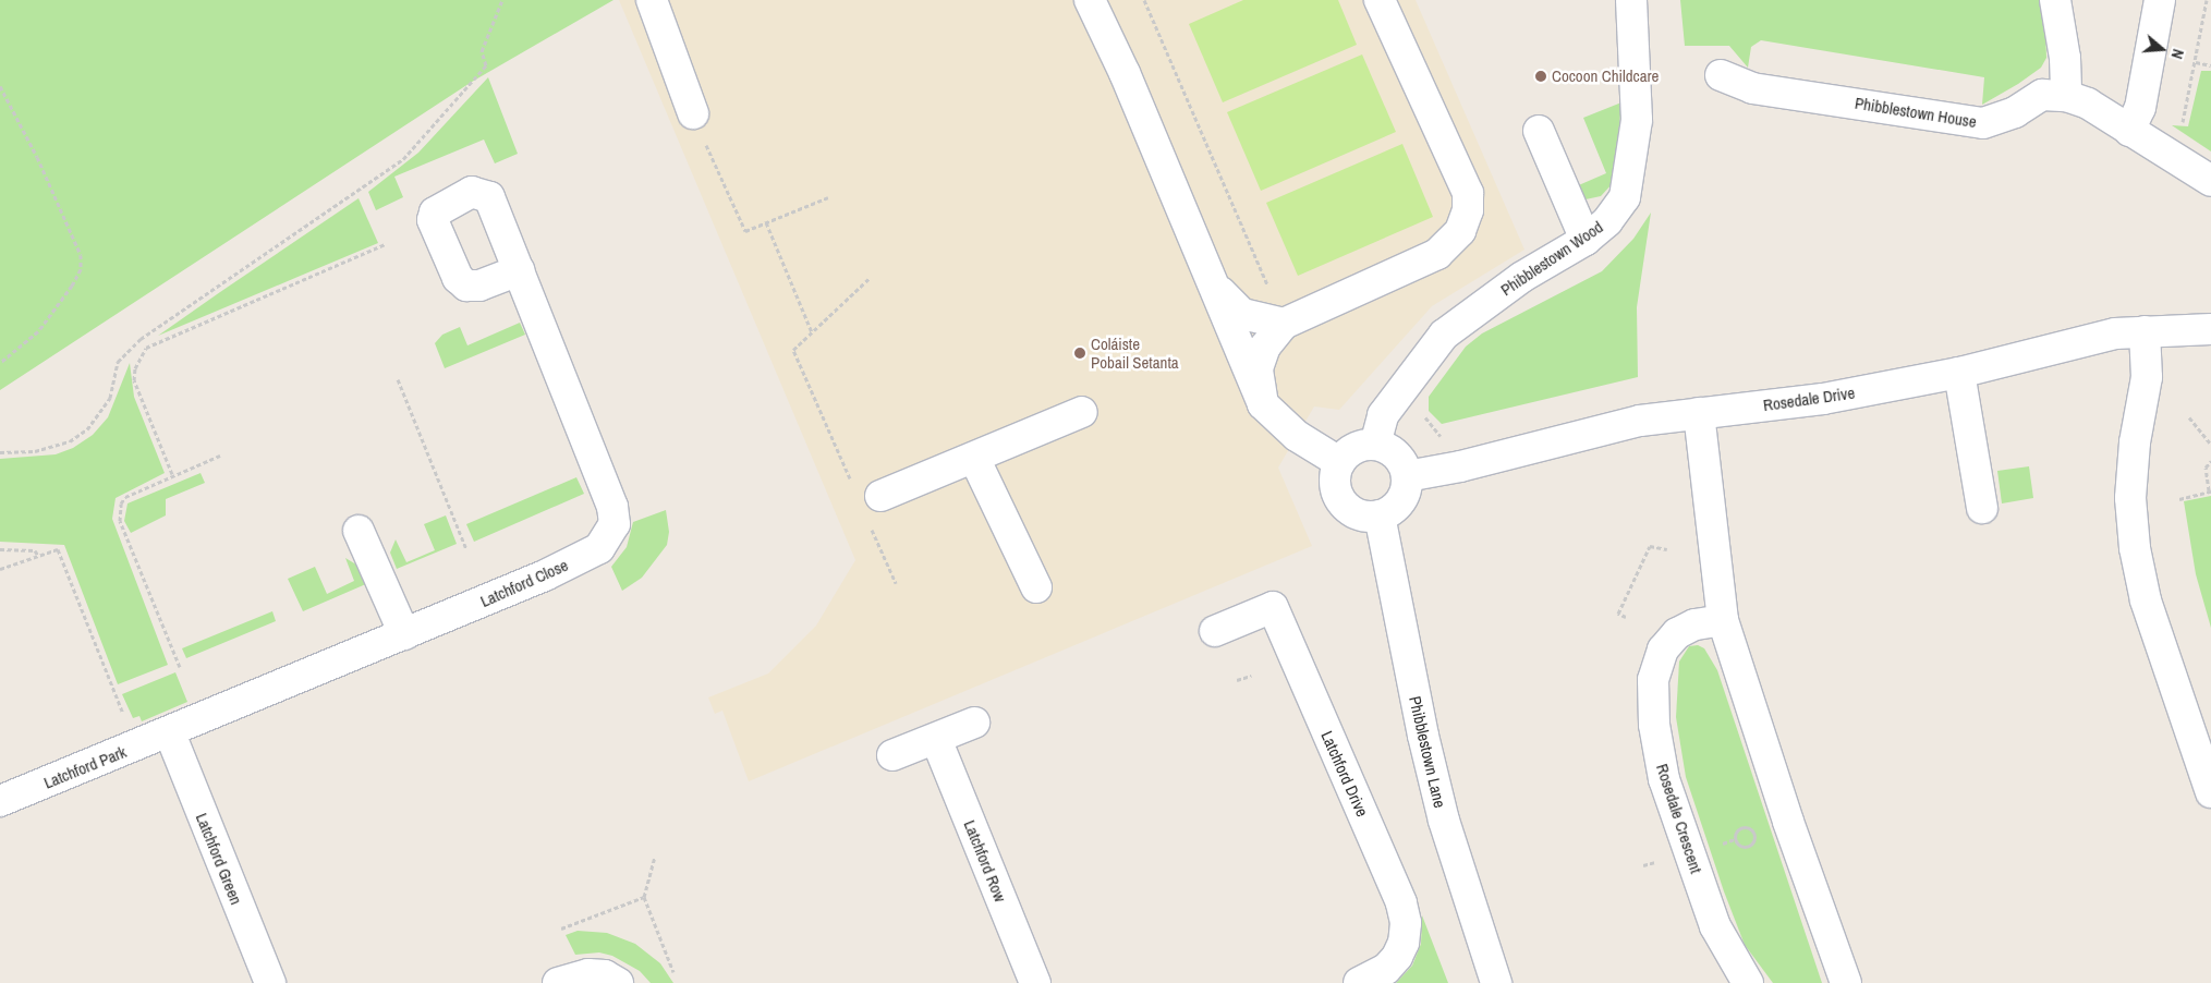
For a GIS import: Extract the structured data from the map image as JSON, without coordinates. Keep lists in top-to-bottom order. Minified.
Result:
{"streets":{"street":["Phibblestown House","Phibblestown Wood","Rosedale Drive","Latchford Close","Phibblestown Lane","Latchford Park","Latchford Drive","Rosedale Crescent","Latchford Green","Latchford Row"]},"crossings":[["Phibblestown Wood","Rosedale Drive"],["Phibblestown Wood","Phibblestown Lane"],["Rosedale Drive","Phibblestown Lane"],["Latchford Close","Latchford Park"],["Latchford Close","Latchford Green"],["Latchford Park","Latchford Green"]],"places":["Cocoon Childcare","Coláiste Pobail Setanta"],"north":"right"}
